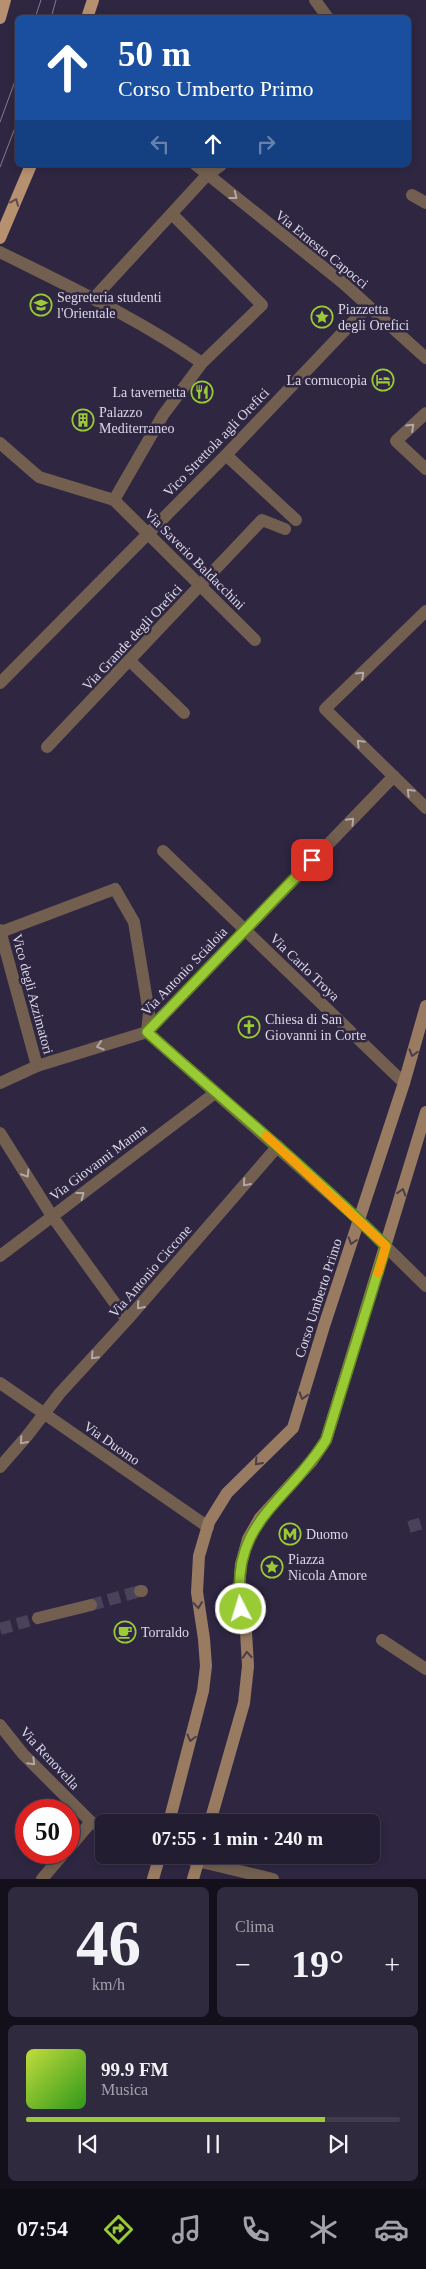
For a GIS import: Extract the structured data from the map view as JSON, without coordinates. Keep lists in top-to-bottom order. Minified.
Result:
{"streets":{"main road":["Corso Umberto Primo"],"street":["Via Ernesto Capocci","Vico Strettola agli Orefici","Via Saverio Baldacchini","Via Grande degli Orefici","Via Carlo Troya","Via Antonio Scialoia","Vico degli Azzimatori","Via Giovanni Manna","Via Antonio Ciccone","Via Duomo","Via Renovella"]},"crossings":[["Via Ernesto Capocci","Vico Strettola agli Orefici"],["Vico Strettola agli Orefici","Via Saverio Baldacchini"],["Via Saverio Baldacchini","Via Grande degli Orefici"],["Via Carlo Troya","Via Antonio Scialoia"],["Via Carlo Troya","Corso Umberto Primo"],["Via Antonio Scialoia","Vico degli Azzimatori"],["Via Antonio Ciccone","Via Duomo"],["Corso Umberto Primo","Via Duomo"]],"one_way":["Via Ernesto Capocci","Via Giovanni Manna","Via Antonio Ciccone","Via Renovella"],"places":{"school or university":["Segreteria studenti l'Orientale"],"place":["Piazzetta degli Orefici","Piazza Nicola Amore"],"hotel":["La cornucopia"],"restaurant":["La tavernetta"],"building":["Palazzo Mediterraneo"],"church":["Chiesa di San Giovanni in Corte"],"metro station":["Duomo"],"cafe":["Torraldo"]},"page":{"turn":["50 m","Corso Umberto Primo"],"limit":"50","trip":"07:55 · 1 min · 240 m","tile":[["46","km/h"],"Clima"],"heat":["−","19°","+"],"song":["99.9 FM","Musica"],"tabs":"07:54"}}
